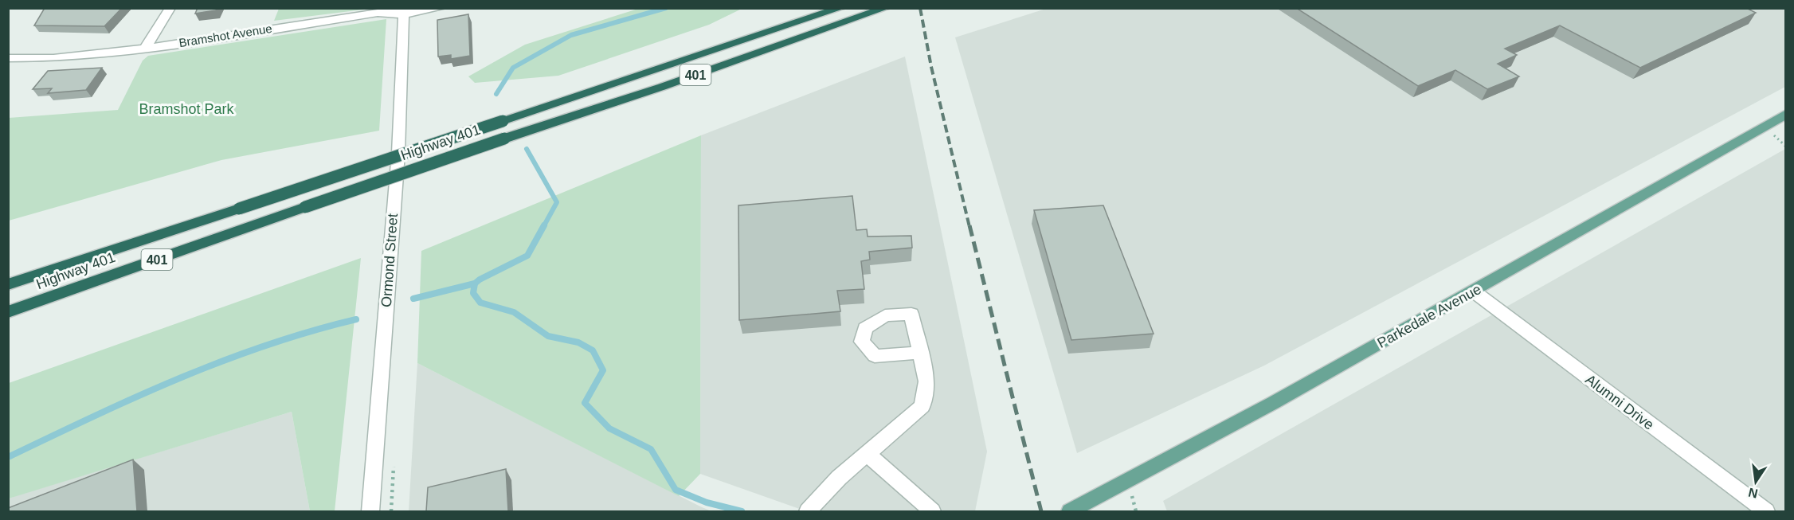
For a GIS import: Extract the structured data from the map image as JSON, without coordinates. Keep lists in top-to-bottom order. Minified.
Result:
{"streets":{"highway":["401","Highway 401"],"main road":["Parkedale Avenue"],"street":["Bramshot Avenue","Ormond Street","Alumni Drive"]},"crossings":[["Bramshot Avenue","Ormond Street"],["Parkedale Avenue","Alumni Drive"]],"parks":["Bramshot Park"],"north":"bottom"}
